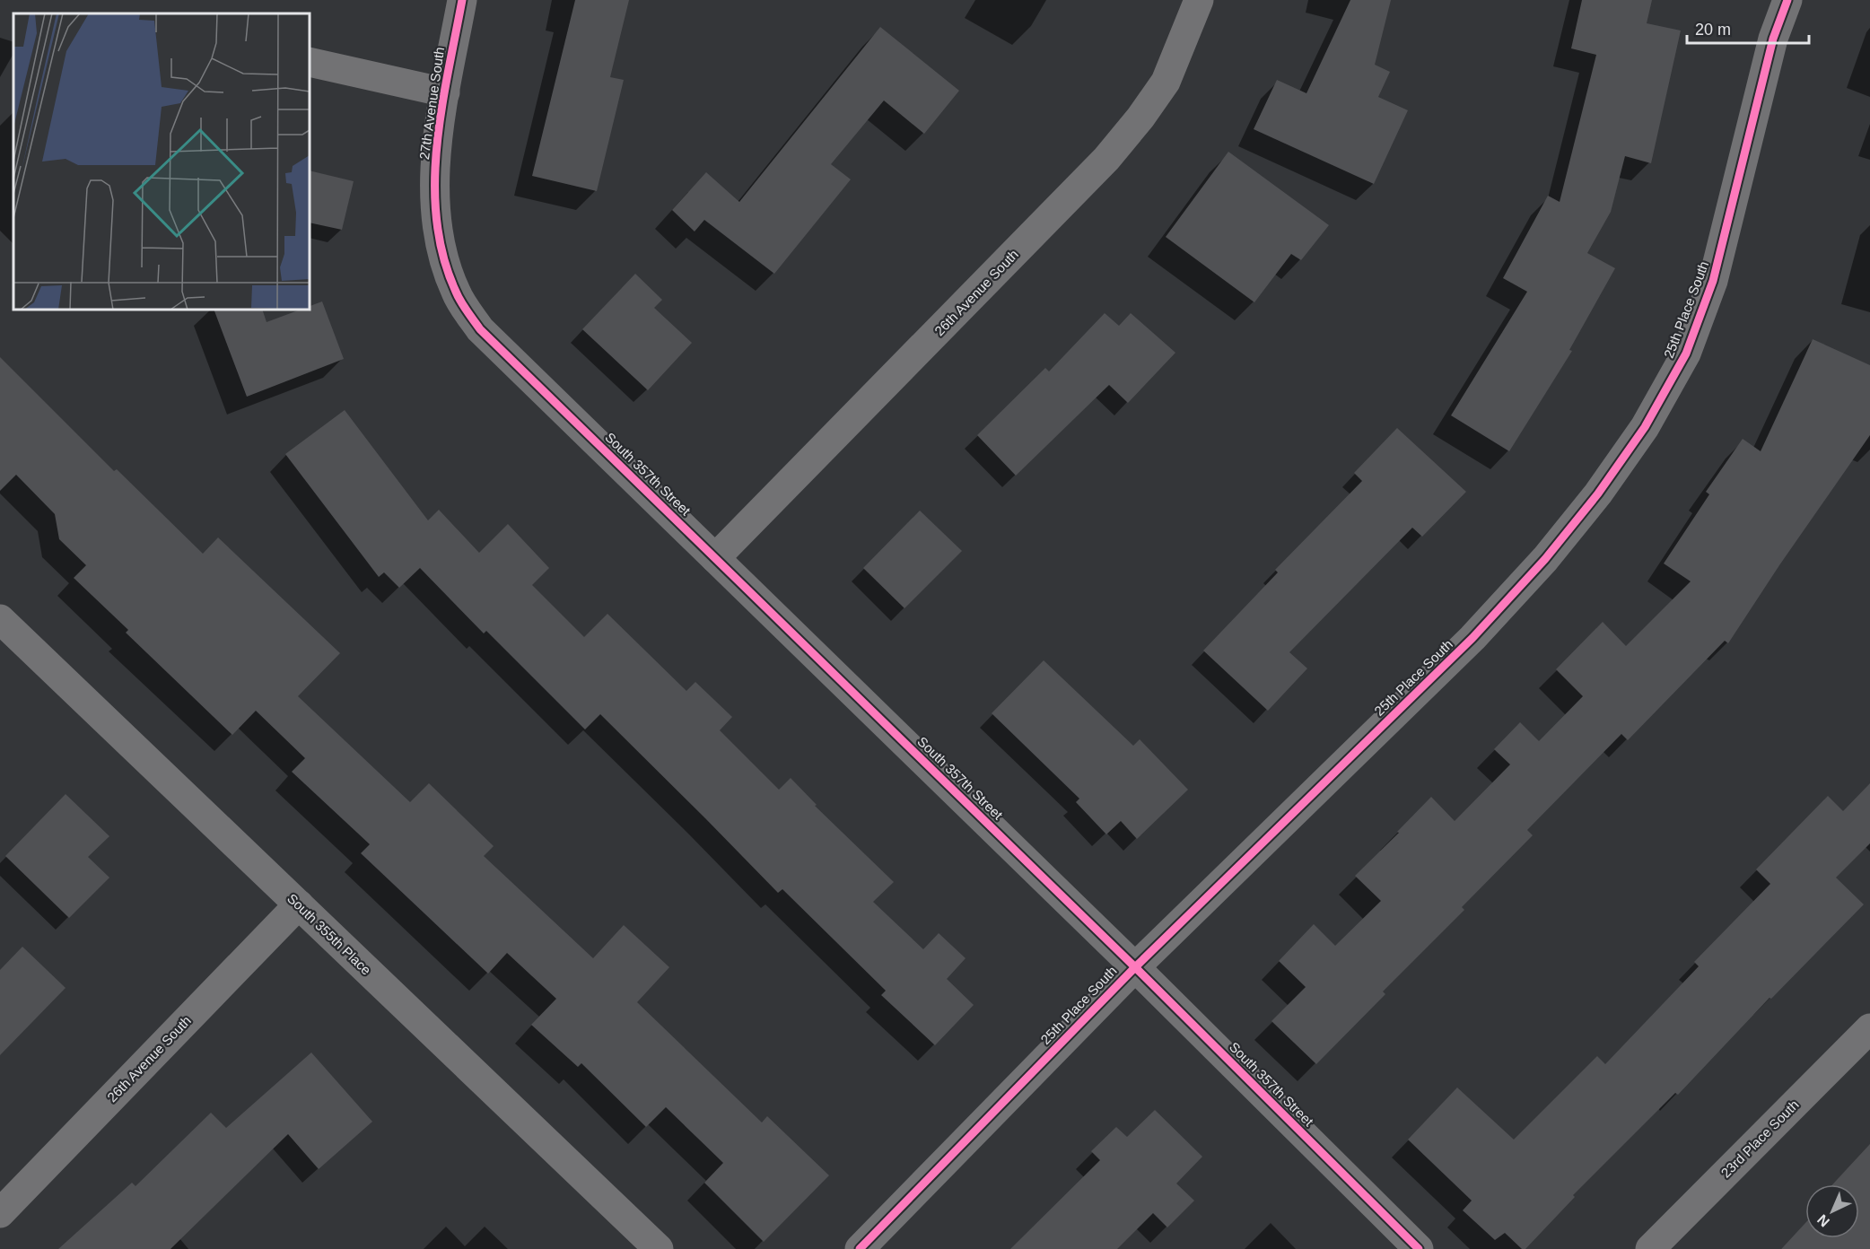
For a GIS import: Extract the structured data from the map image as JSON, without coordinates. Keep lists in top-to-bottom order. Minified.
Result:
{"streets":{"street":["27th Avenue South","26th Avenue South","25th Place South","South 357th Street","South 355th Place","23rd Place South"]},"crossings":[["27th Avenue South","South 357th Street"],["26th Avenue South","South 357th Street"],["26th Avenue South","South 355th Place"],["25th Place South","South 357th Street"]],"scale_bar":"20 m","north":"bottom left"}
